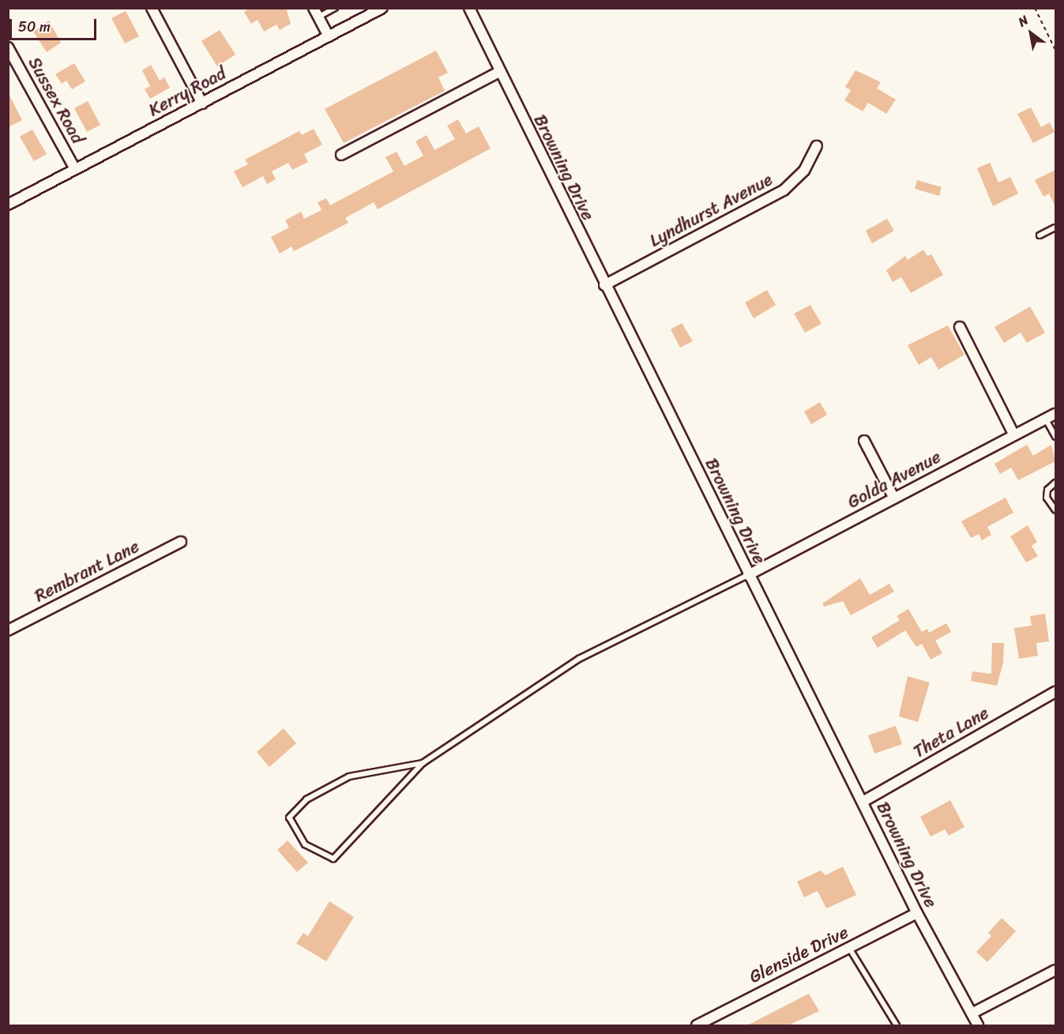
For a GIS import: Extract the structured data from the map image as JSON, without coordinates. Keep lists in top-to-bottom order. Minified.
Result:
{"streets":{"street":["Kerry Road","Sussex Road","Browning Drive","Lyndhurst Avenue","Golda Avenue","Rembrant Lane","Theta Lane","Glenside Drive"]},"crossings":[["Kerry Road","Sussex Road"],["Browning Drive","Lyndhurst Avenue"],["Browning Drive","Golda Avenue"],["Browning Drive","Theta Lane"],["Browning Drive","Glenside Drive"]],"scale_bar":"50 m","north":"top left"}
